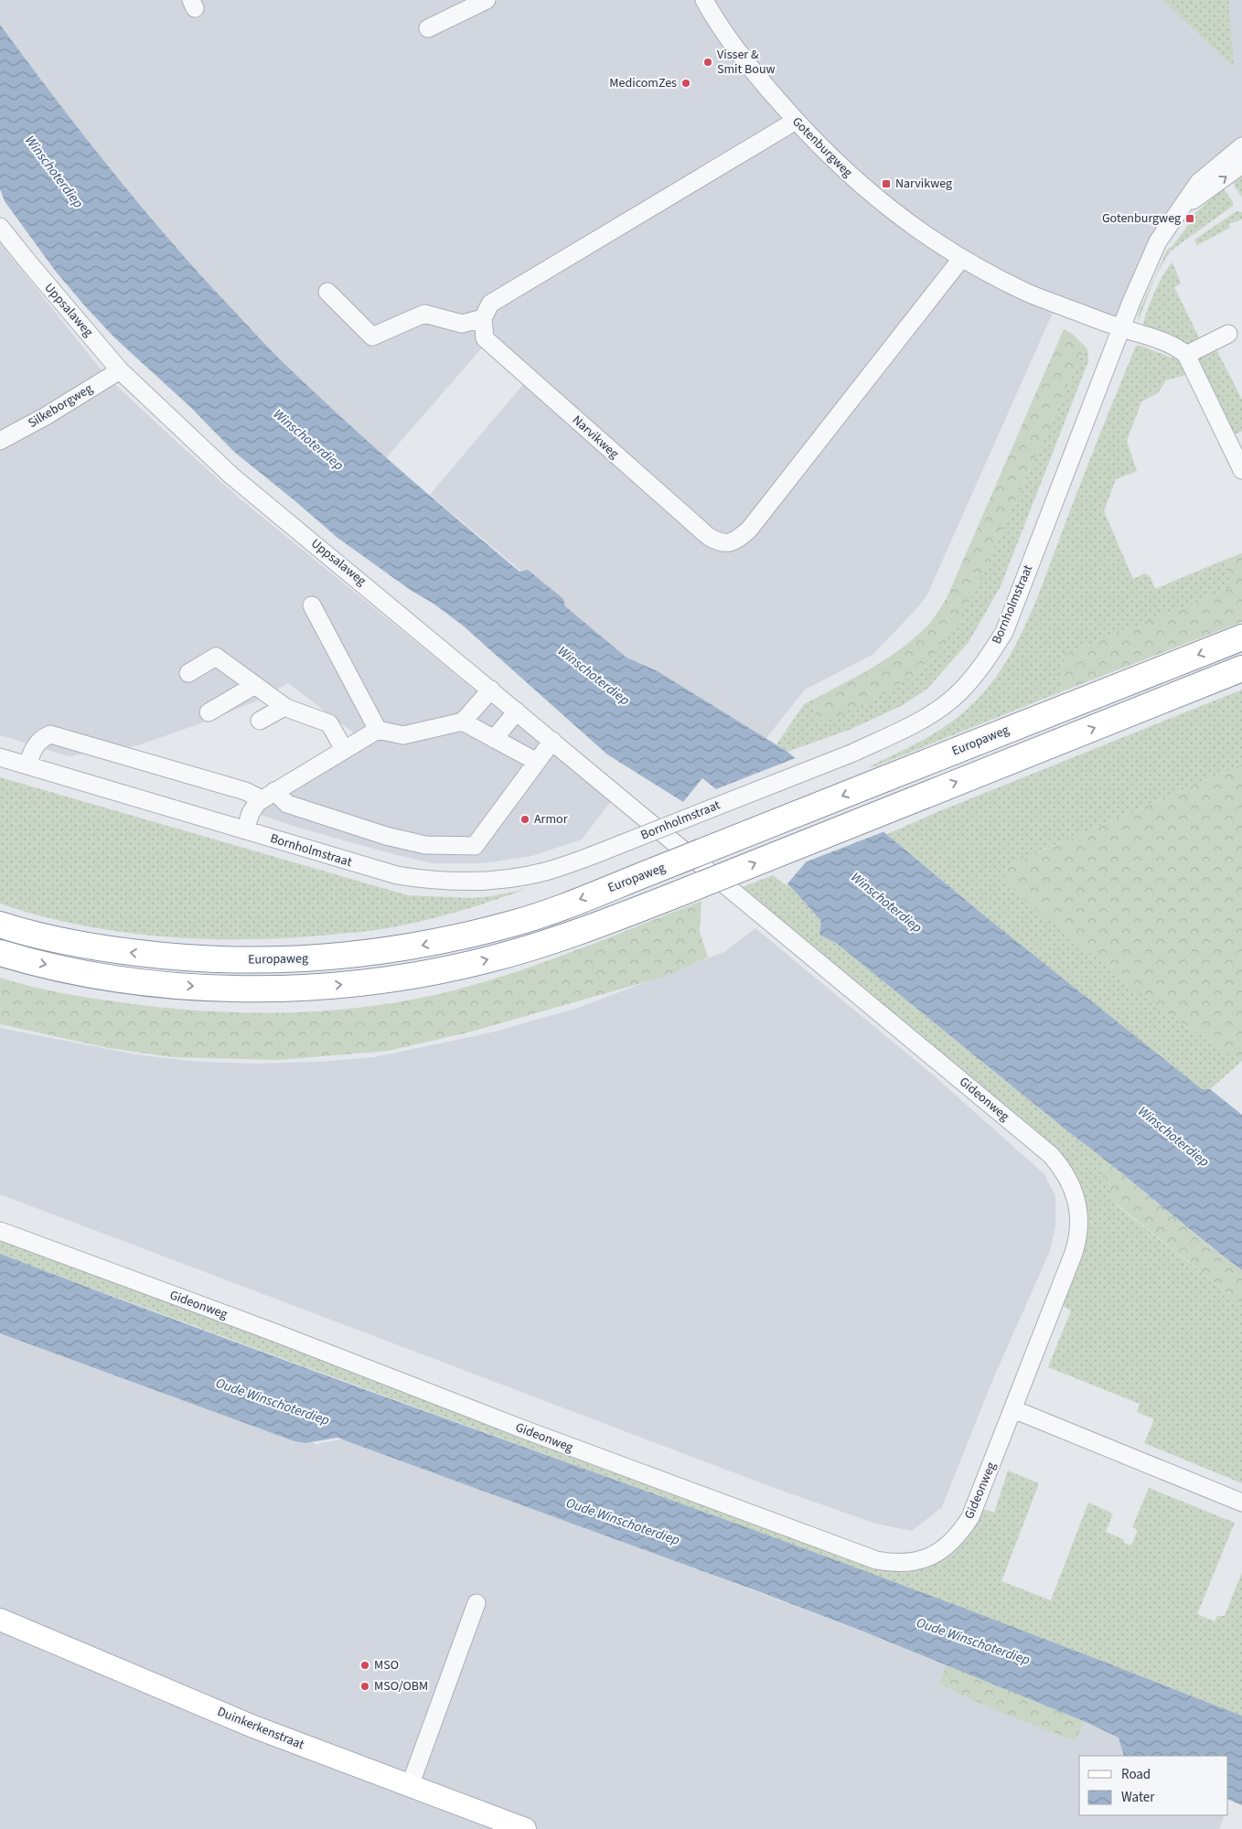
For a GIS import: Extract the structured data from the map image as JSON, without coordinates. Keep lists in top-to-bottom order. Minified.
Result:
{"streets":{"highway":["Europaweg"],"main road":["Duinkerkenstraat"],"street":["Gotenburgweg","Uppsalaweg","Silkeborgweg","Narvikweg","Bornholmstraat","Gideonweg"]},"crossings":[["Gotenburgweg","Narvikweg"],["Gotenburgweg","Bornholmstraat"],["Uppsalaweg","Silkeborgweg"],["Uppsalaweg","Gideonweg"]],"water":["Winschoterdiep","Oude Winschoterdiep"],"places":{"other":["Visser & Smit Bouw","MedicomZes","Armor","MSO","MSO/OBM"],"transit":["Narvikweg","Gotenburgweg"]},"legend":["Road","Water"]}
